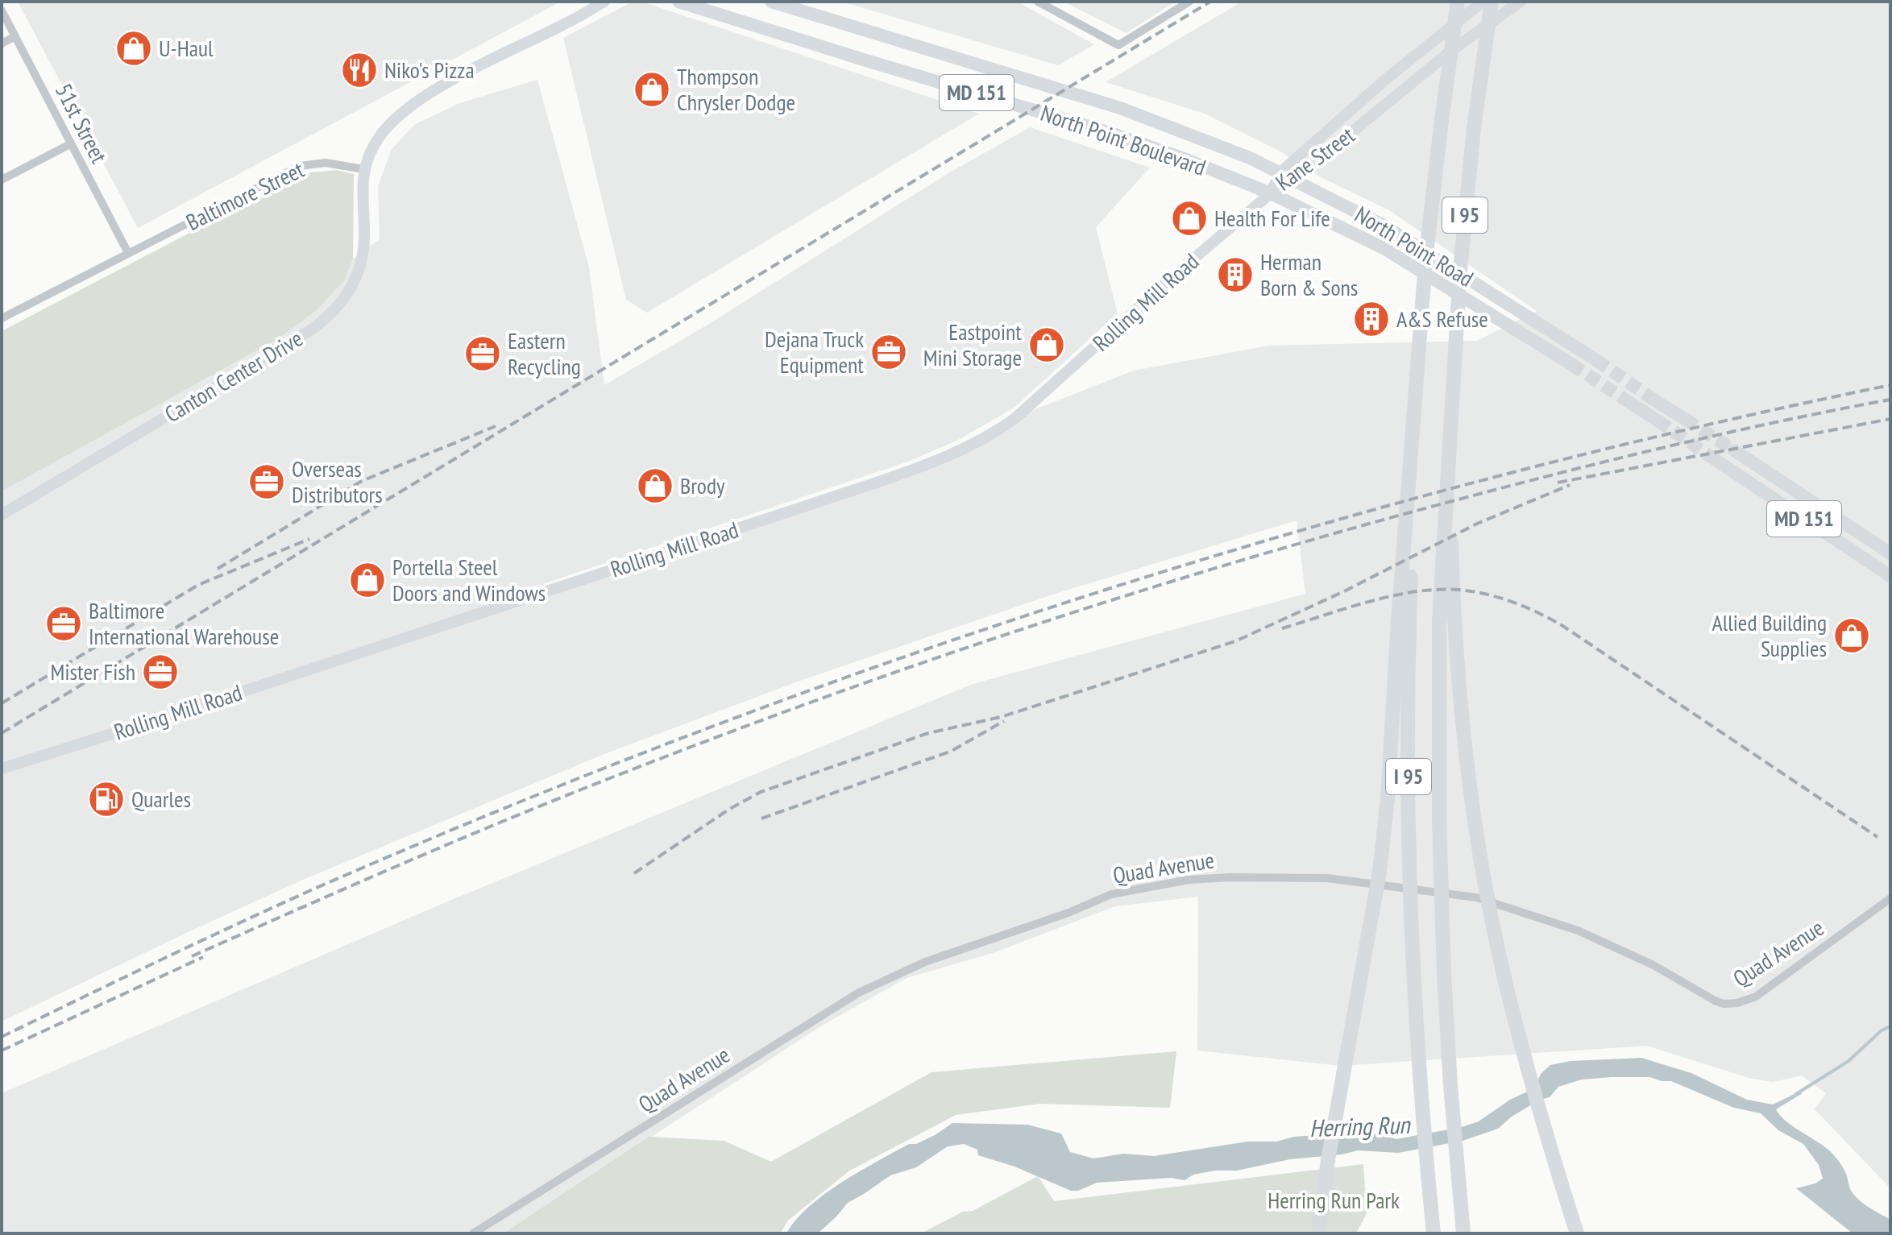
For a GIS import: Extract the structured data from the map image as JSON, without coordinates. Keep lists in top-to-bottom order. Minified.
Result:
{"streets":{"highway":["I 95"],"main road":["MD 151","North Point Boulevard","North Point Road"],"street":["51st Street","Kane Street","Baltimore Street","Rolling Mill Road","Canton Center Drive","Quad Avenue"]},"crossings":[["51st Street","Baltimore Street"],["North Point Boulevard","Kane Street"],["North Point Boulevard","North Point Road"],["North Point Boulevard","Rolling Mill Road"],["Kane Street","North Point Road"],["Kane Street","Rolling Mill Road"],["Baltimore Street","Canton Center Drive"],["North Point Road","Rolling Mill Road"]],"water":["Herring Run"],"parks":["Herring Run Park"],"places":{"shop":["U-Haul","Thompson Chrysler Dodge","Health For Life","Eastpoint Mini Storage","Brody","Portella Steel Doors and Windows","Allied Building Supplies"],"restaurant":["Niko's Pizza"],"building":["Herman Born & Sons","A&S Refuse"],"office":["Dejana Truck Equipment","Eastern Recycling","Overseas Distributors","Baltimore International Warehouse","Mister Fish"],"fuel station":["Quarles"]}}
